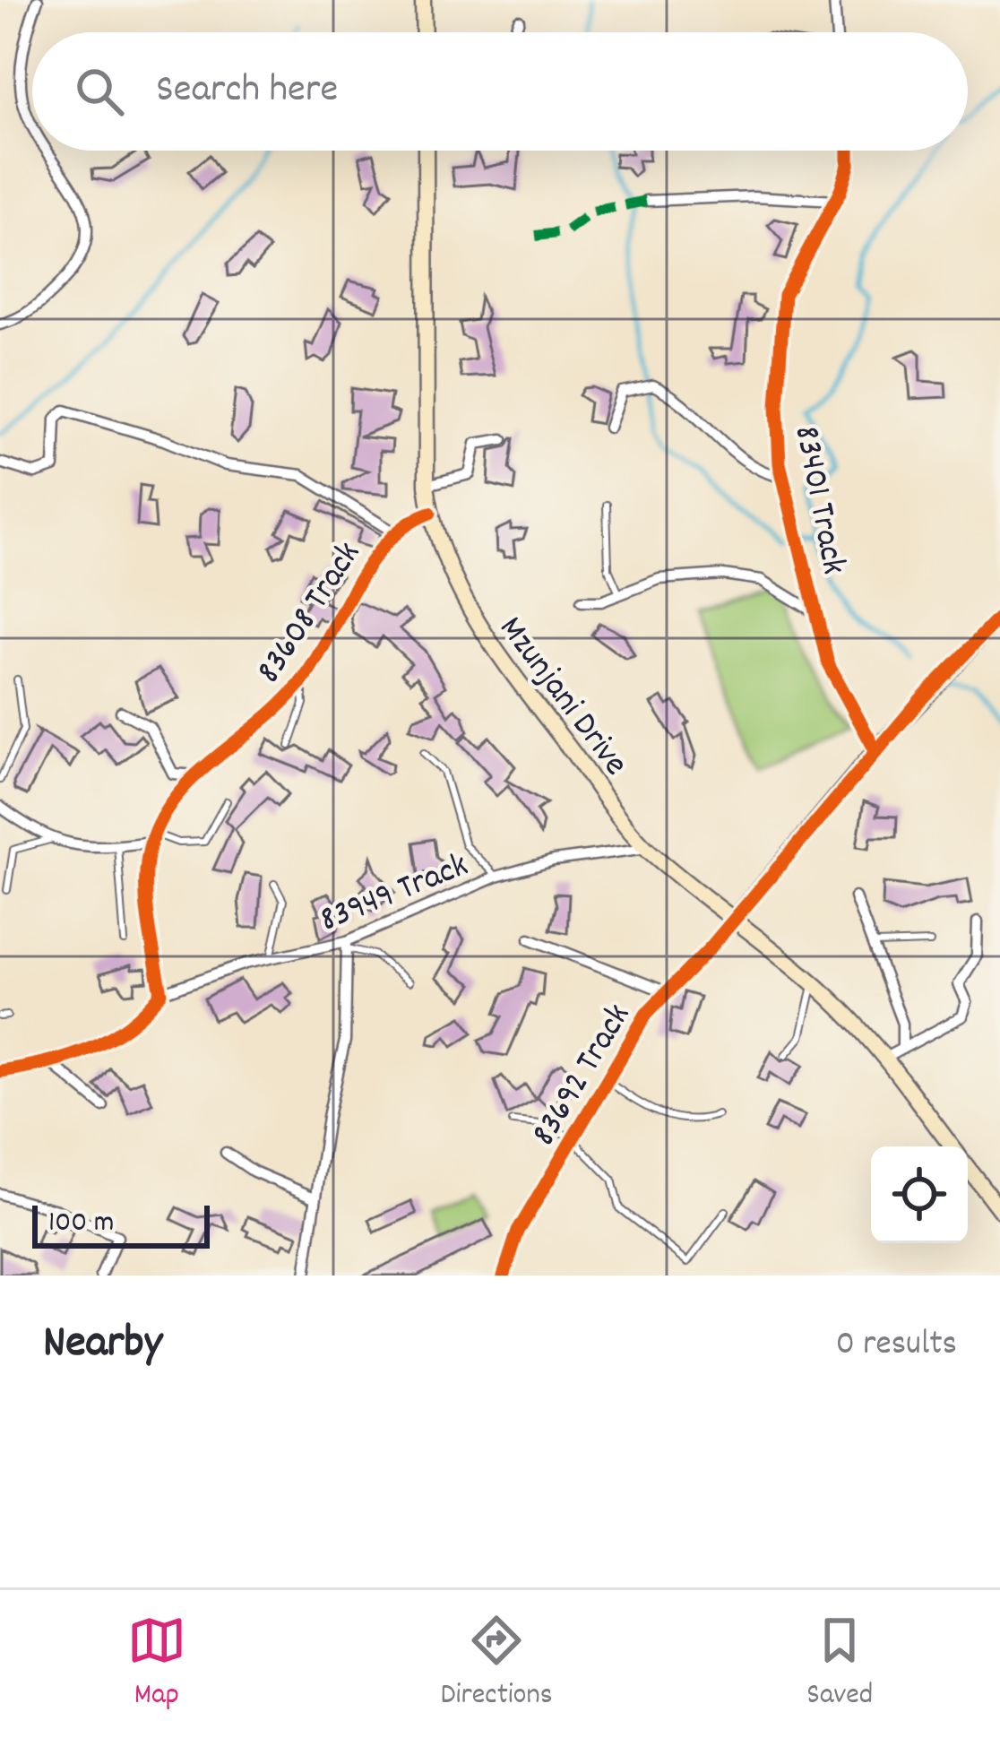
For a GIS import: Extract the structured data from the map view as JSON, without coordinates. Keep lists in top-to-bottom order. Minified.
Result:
{"streets":{"main road":["Mzunjani Drive"],"street":["83401 Track","83608 Track","83949 Track","83692 Track"]},"crossings":[["83608 Track","Mzunjani Drive"],["Mzunjani Drive","83949 Track"],["Mzunjani Drive","83692 Track"]],"scale_bar":"100 m","page":{"search":"Search here","scale":"100 m","heading":["Nearby","0 results"],"nav":["Map","Directions","Saved"]}}
